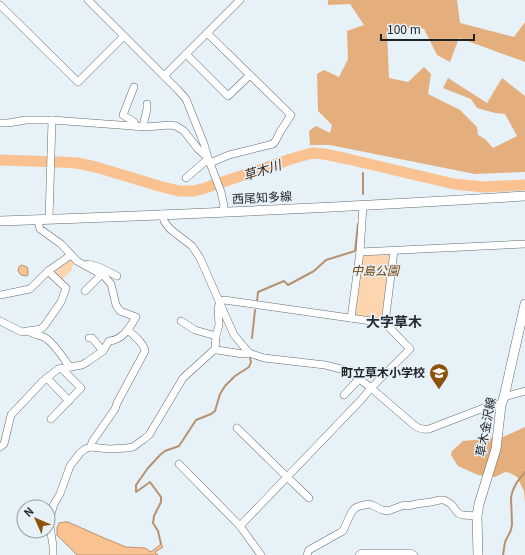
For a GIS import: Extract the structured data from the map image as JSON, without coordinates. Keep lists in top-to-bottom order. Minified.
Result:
{"streets":{"main road":["西尾知多線","草木金沢線"]},"districts":["大字草木"],"water":["草木川"],"parks":["中島公園"],"places":{"school or university":["町立草木小学校"]},"scale_bar":"100 m","north":"top left"}
